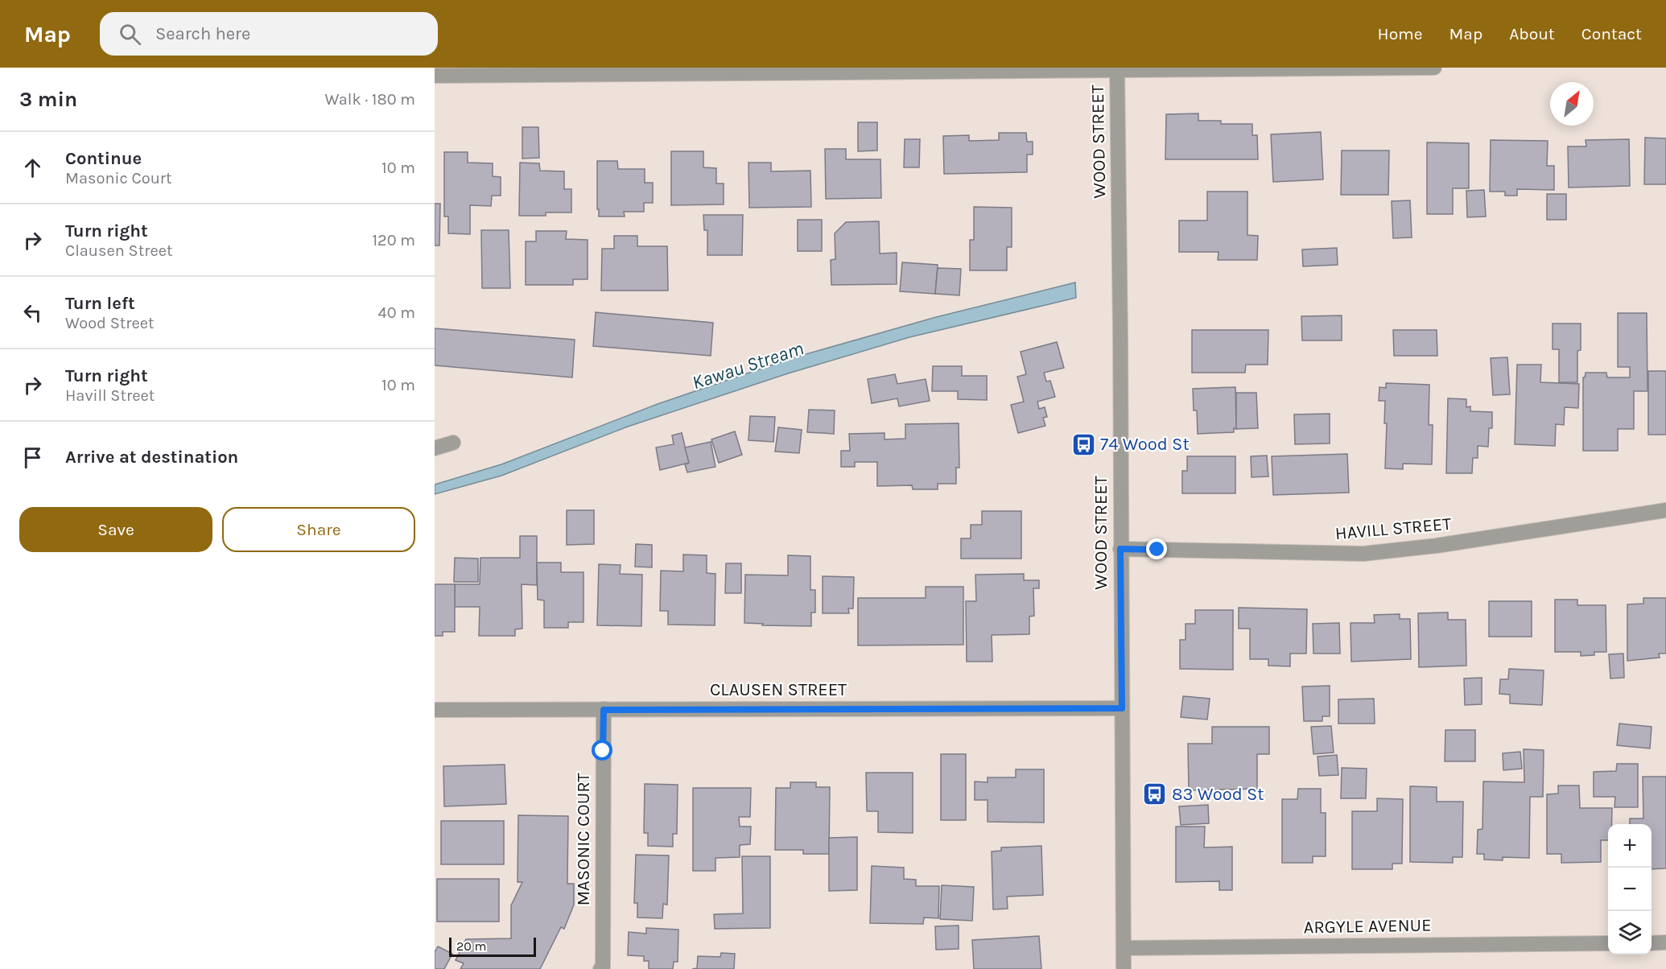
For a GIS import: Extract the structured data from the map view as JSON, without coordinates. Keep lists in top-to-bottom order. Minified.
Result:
{"streets":{"street":["WOOD STREET","HAVILL STREET","CLAUSEN STREET","MASONIC COURT","ARGYLE AVENUE"]},"crossings":[["WOOD STREET","HAVILL STREET"],["WOOD STREET","CLAUSEN STREET"],["WOOD STREET","ARGYLE AVENUE"],["CLAUSEN STREET","MASONIC COURT"]],"water":["Kawau Stream"],"places":{"bus stop":["74 Wood St","83 Wood St"]},"scale_bar":"20 m","north":"top right","page":{"header":"Map","search":"Search here","nav":["Home","Map","About","Contact"],"heading":["3 min","Walk · 180 m"],"list":[["Continue","Masonic Court","10 m"],["Turn right","Clausen Street","120 m"],["Turn left","Wood Street","40 m"],["Turn right","Havill Street","10 m"],"Arrive at destination"],"buttons":["Save","Share"],"map_buttons":["+","−"],"scale":"20 m"}}
